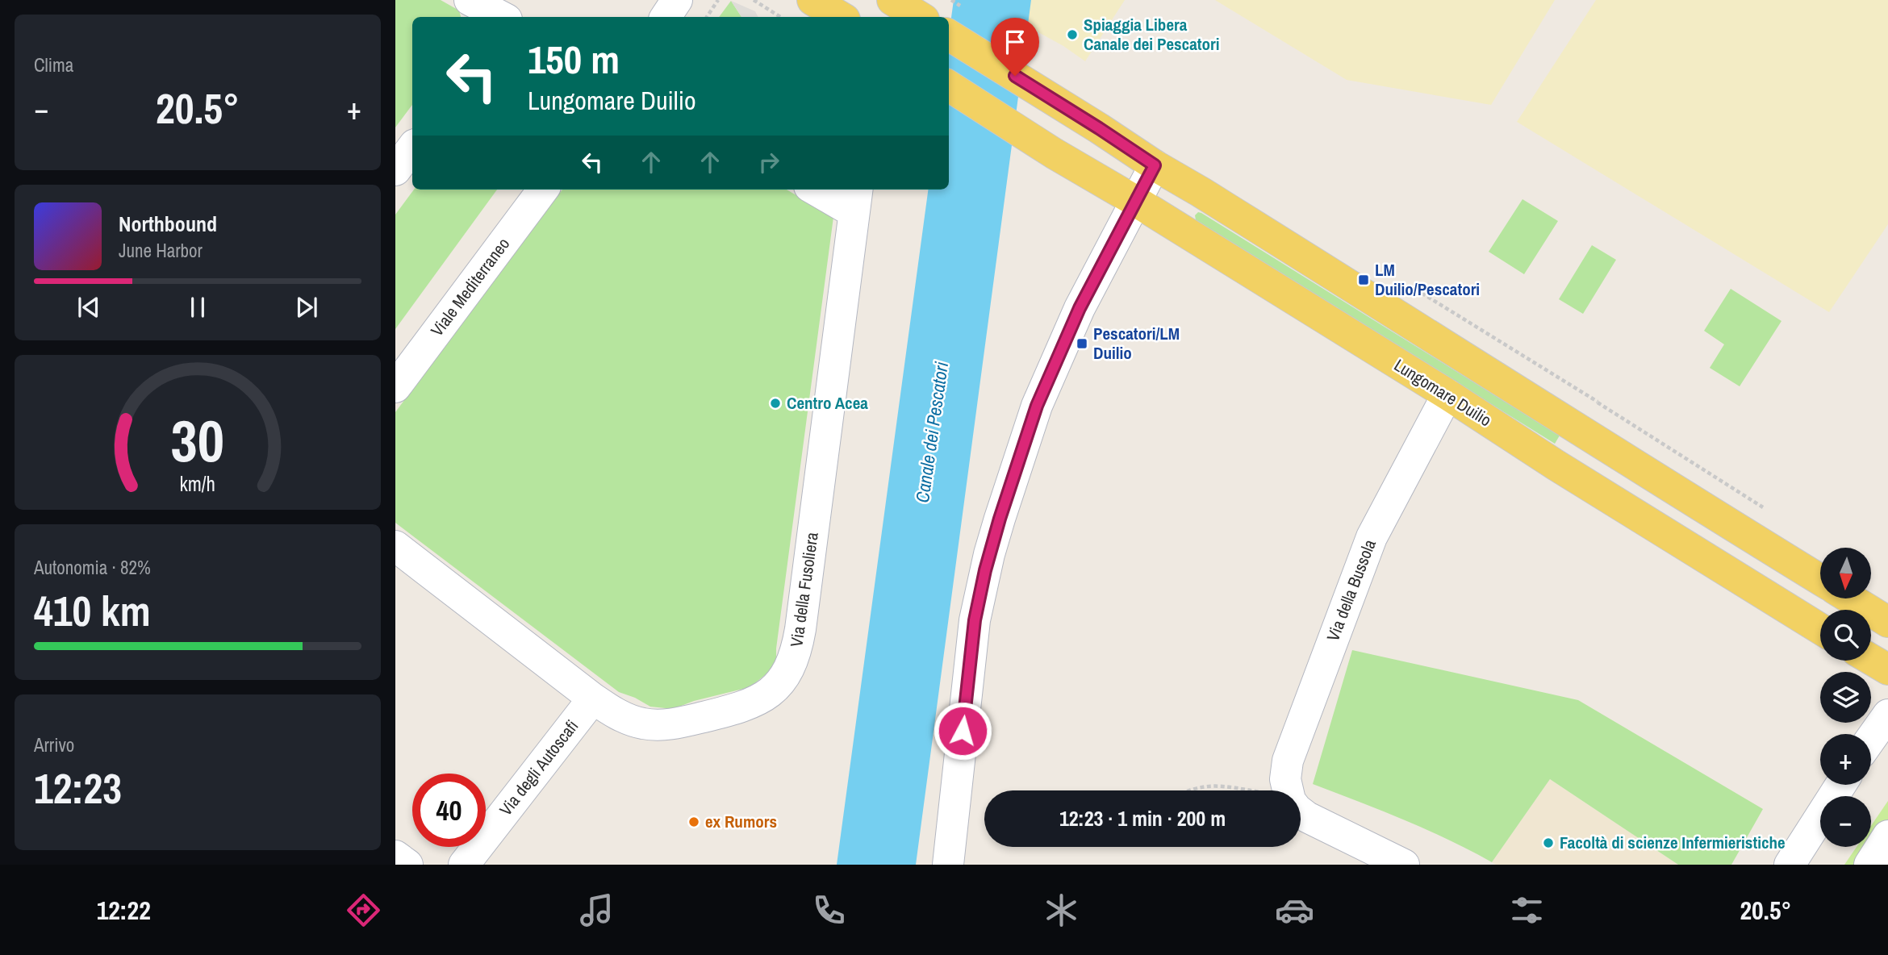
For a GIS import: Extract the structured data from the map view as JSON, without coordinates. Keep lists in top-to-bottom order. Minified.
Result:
{"streets":{"main road":["Lungomare Duilio"],"street":["Viale Mediterraneo","Via della Fusoliera","Via della Bussola","Via degli Autoscafi"]},"crossings":[["Lungomare Duilio","Via della Bussola"],["Via della Fusoliera","Via degli Autoscafi"]],"water":["Canale dei Pescatori"],"places":{"other":["Spiaggia Libera Canale dei Pescatori","Centro Acea","ex Rumors","Facoltà di scienze Infermieristiche"],"transit":["LM Duilio/Pescatori","Pescatori/LM Duilio"]},"north":"bottom","page":{"tile":["Clima",["Autonomia · 82%","410 km"],["Arrivo","12:23"]],"turn":["150 m","Lungomare Duilio"],"heat":["−","20.5°","+"],"song":["Northbound","June Harbor"],"map_buttons":["+","−"],"limit":"40","trip":"12:23 · 1 min · 200 m","tabs":["12:22","20.5°"],"gauge":["30","km/h"]}}
